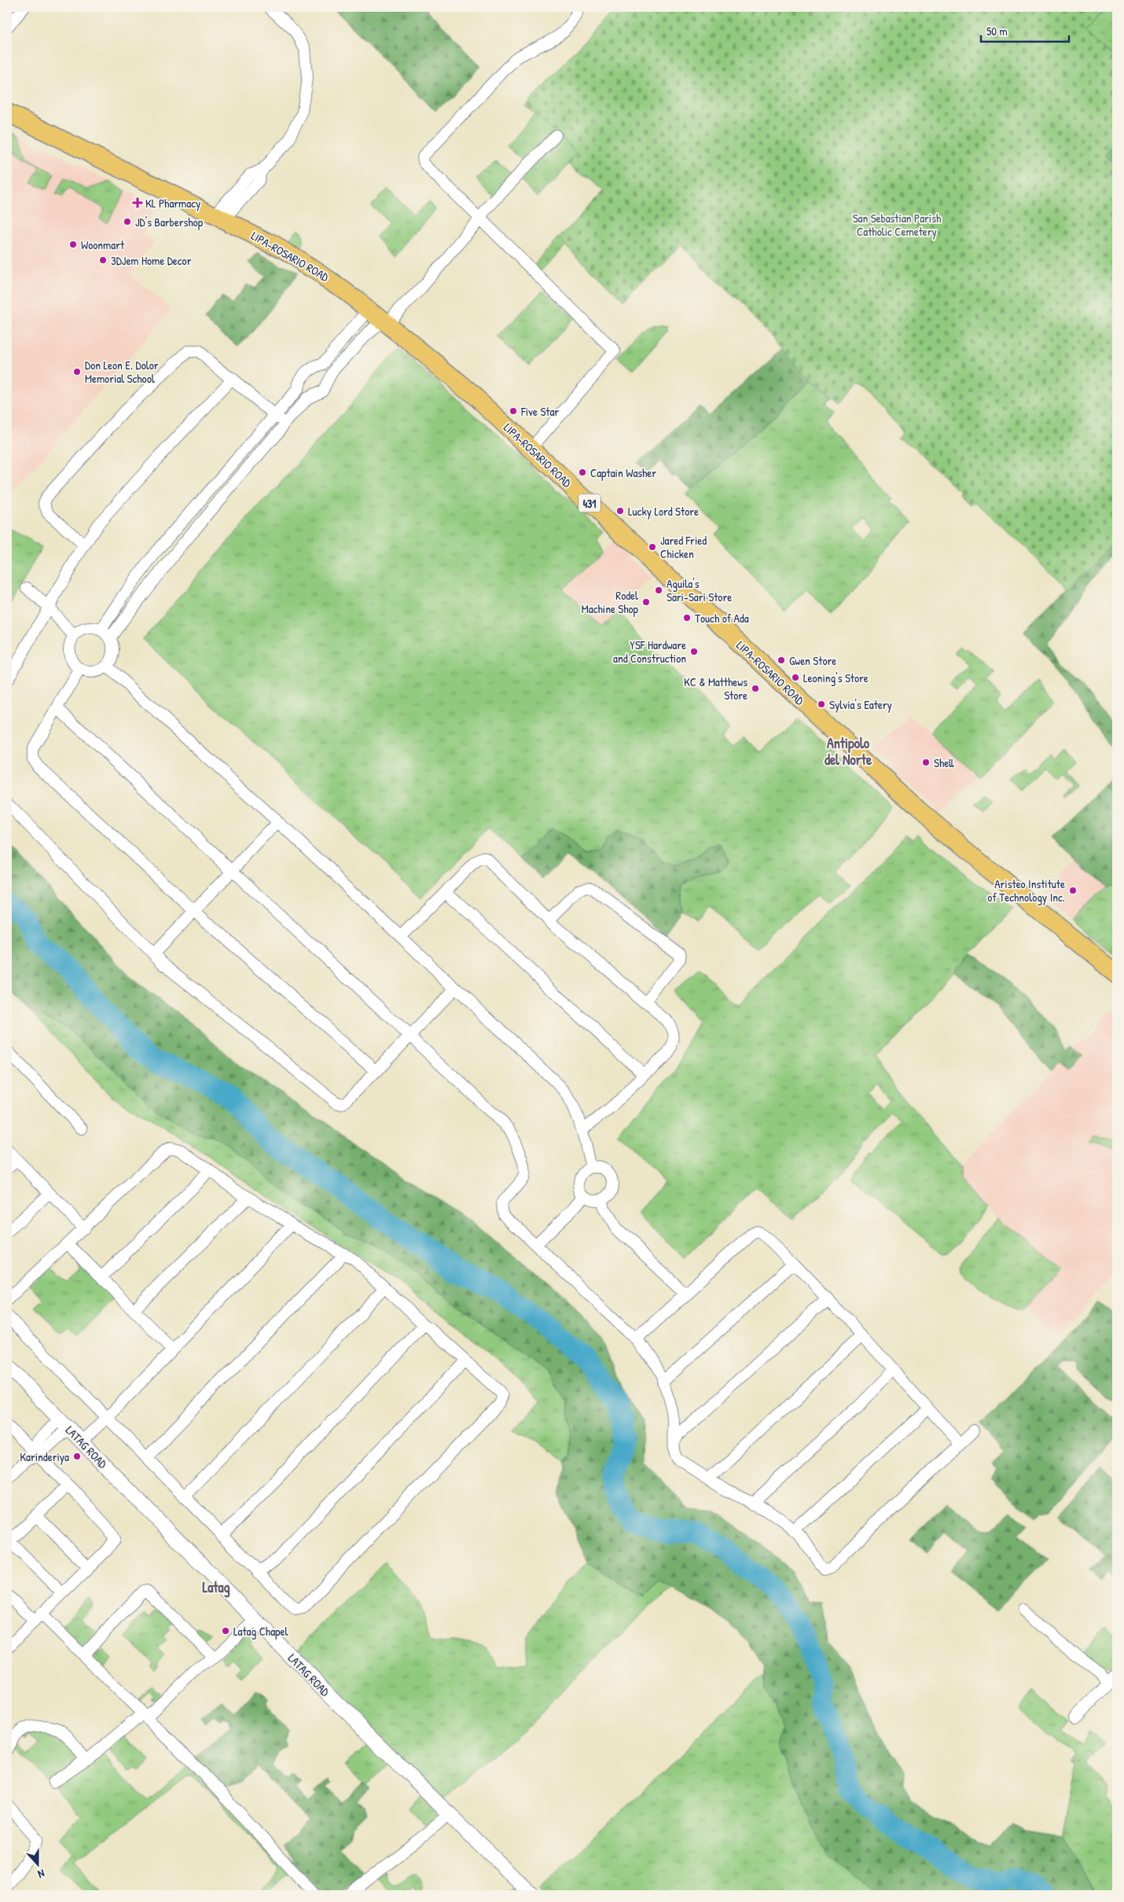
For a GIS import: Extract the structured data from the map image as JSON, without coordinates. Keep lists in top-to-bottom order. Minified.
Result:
{"streets":{"main road":["LIPA-ROSARIO ROAD","431"],"street":["LATAG ROAD"]},"districts":["Antipolo del Norte","Latag"],"parks":["San Sebastian Parish Catholic Cemetery"],"places":{"health":["KL Pharmacy"],"other":["JD's Barbershop","Woonmart","3DJem Home Decor","Don Leon E. Dolor Memorial School","Five Star","Captain Washer","Lucky Lord Store","Jared Fried Chicken","Aguila's Sari-Sari Store","Rodel Machine Shop","Touch of Ada","YSF Hardware and Construction","Gwen Store","Leoning's Store","KC & Matthews Store","Sylvia's Eatery","Shell","Aristeo Institute of Technology Inc.","Karinderiya","Latag Chapel"]},"scale_bar":"50 m","north":"bottom"}
